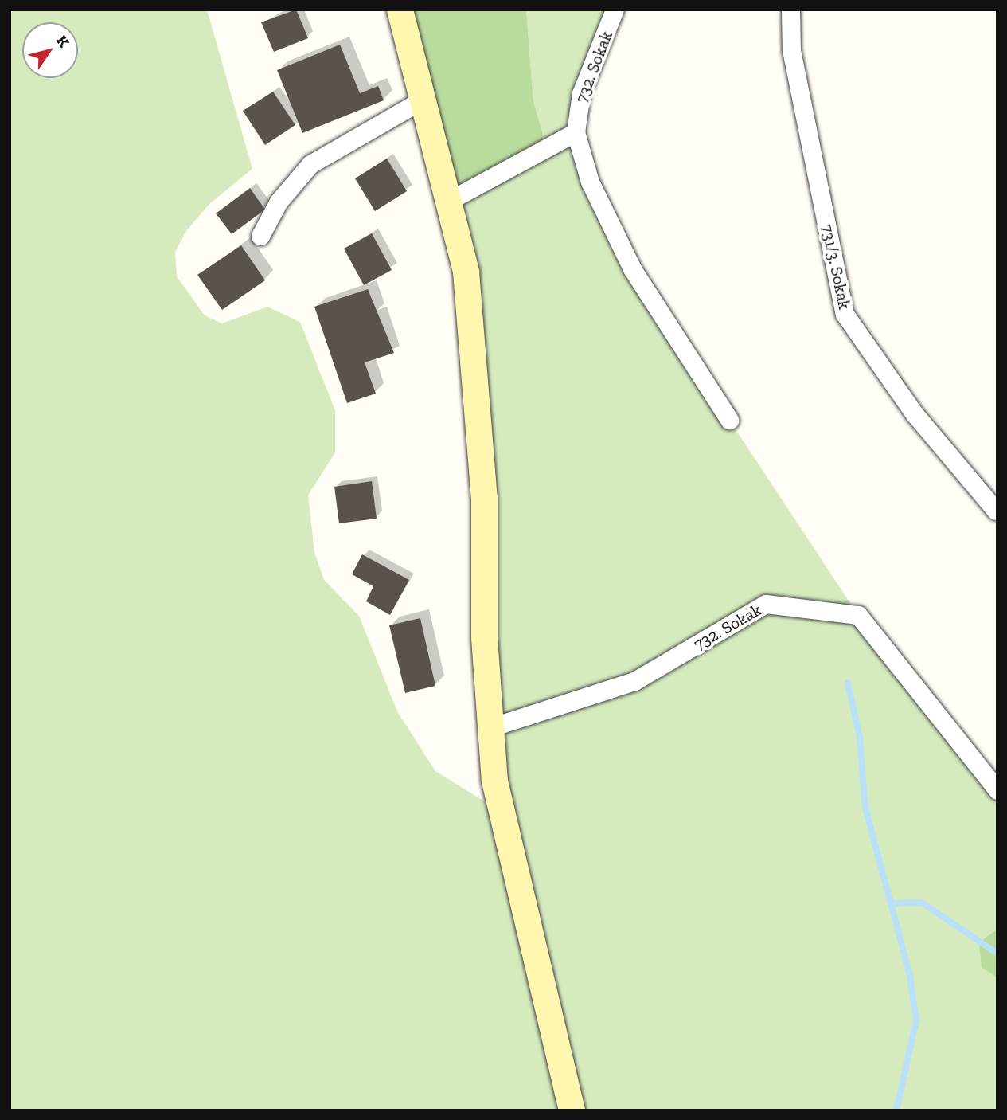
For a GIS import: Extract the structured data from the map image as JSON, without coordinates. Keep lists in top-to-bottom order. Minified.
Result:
{"streets":{"street":["732. Sokak","731/3. Sokak"]},"north":"top right"}
